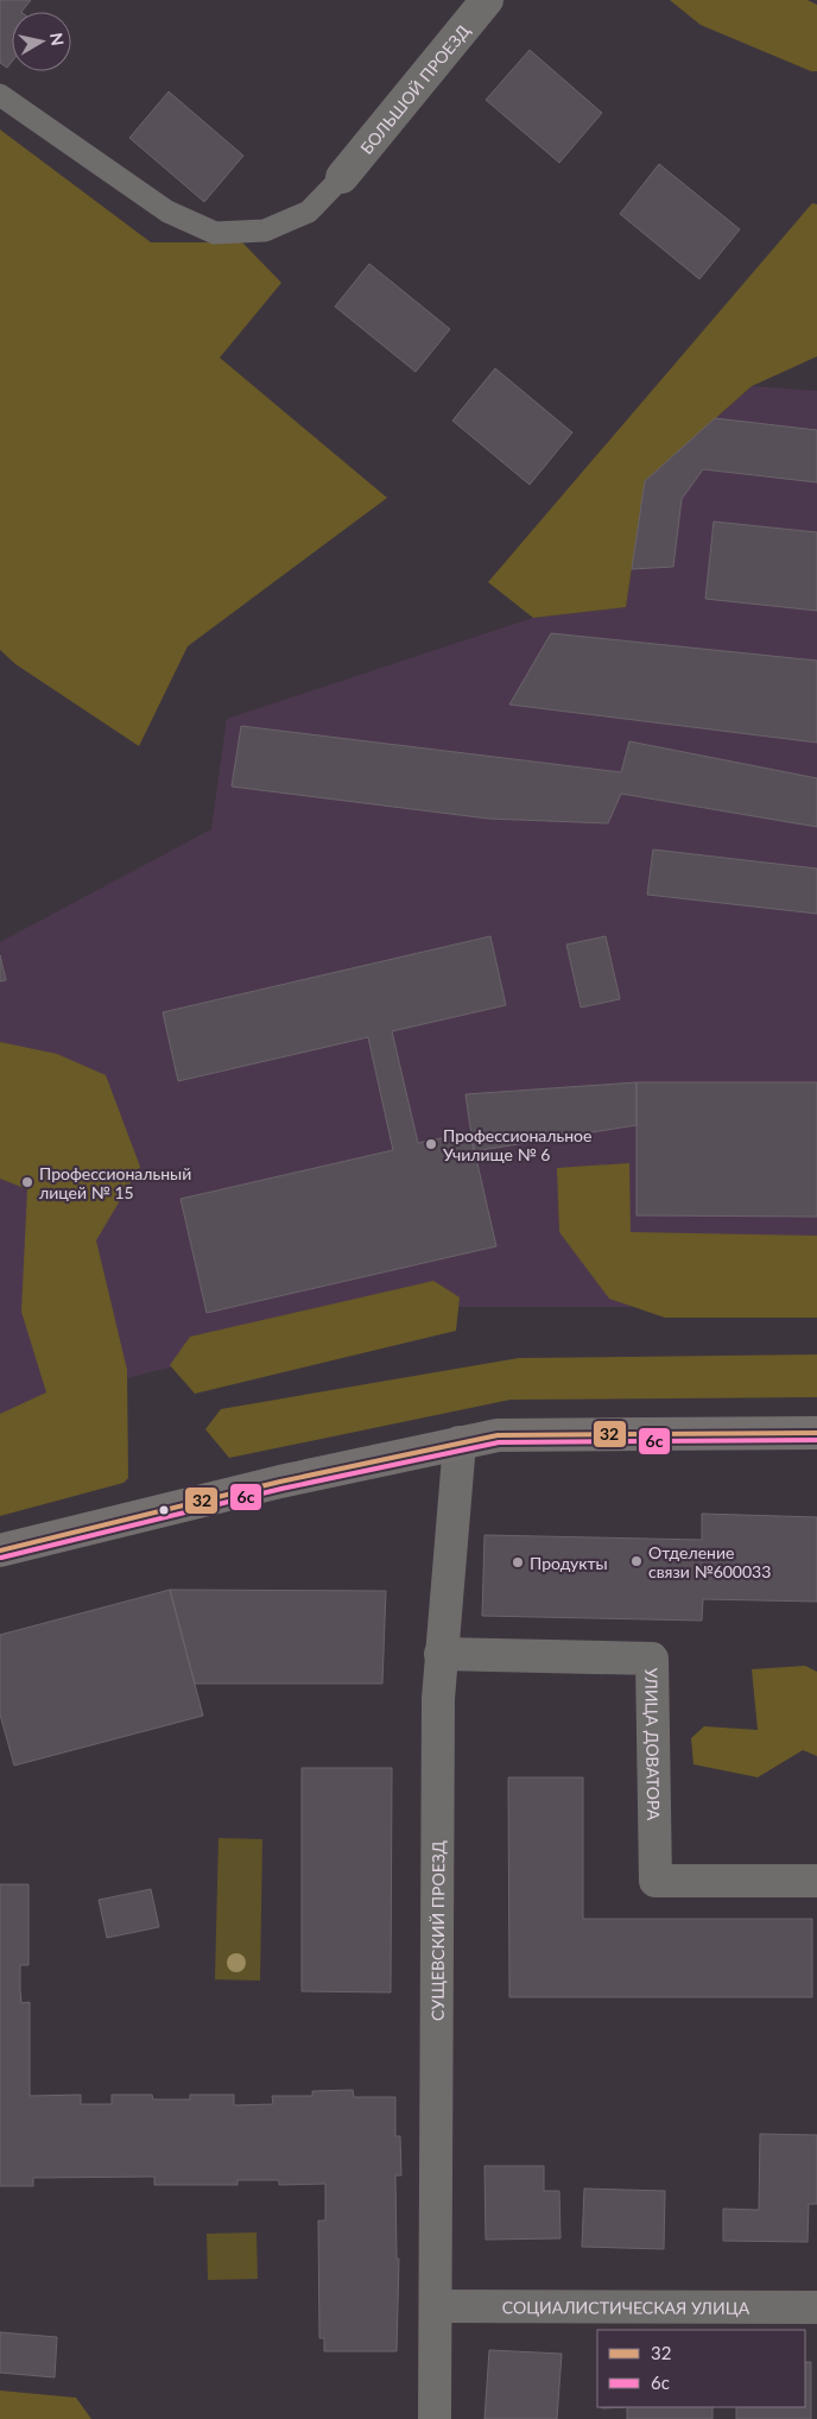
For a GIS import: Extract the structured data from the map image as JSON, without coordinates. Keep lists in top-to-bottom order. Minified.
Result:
{"streets":{"street":["БОЛЬШОЙ ПРОЕЗД","УЛИЦА ДОВАТОРА","СУЩЕВСКИЙ ПРОЕЗД","СОЦИАЛИСТИЧЕСКАЯ УЛИЦА"]},"crossings":[["УЛИЦА ДОВАТОРА","СУЩЕВСКИЙ ПРОЕЗД"],["СУЩЕВСКИЙ ПРОЕЗД","СОЦИАЛИСТИЧЕСКАЯ УЛИЦА"]],"places":["Профессиональное Училище № 6","Профессиональный лицей № 15","Отделение связи №600033","Продукты"],"lines":["transit line 32","transit line 6c"],"legend":["32","6c"],"north":"right"}
